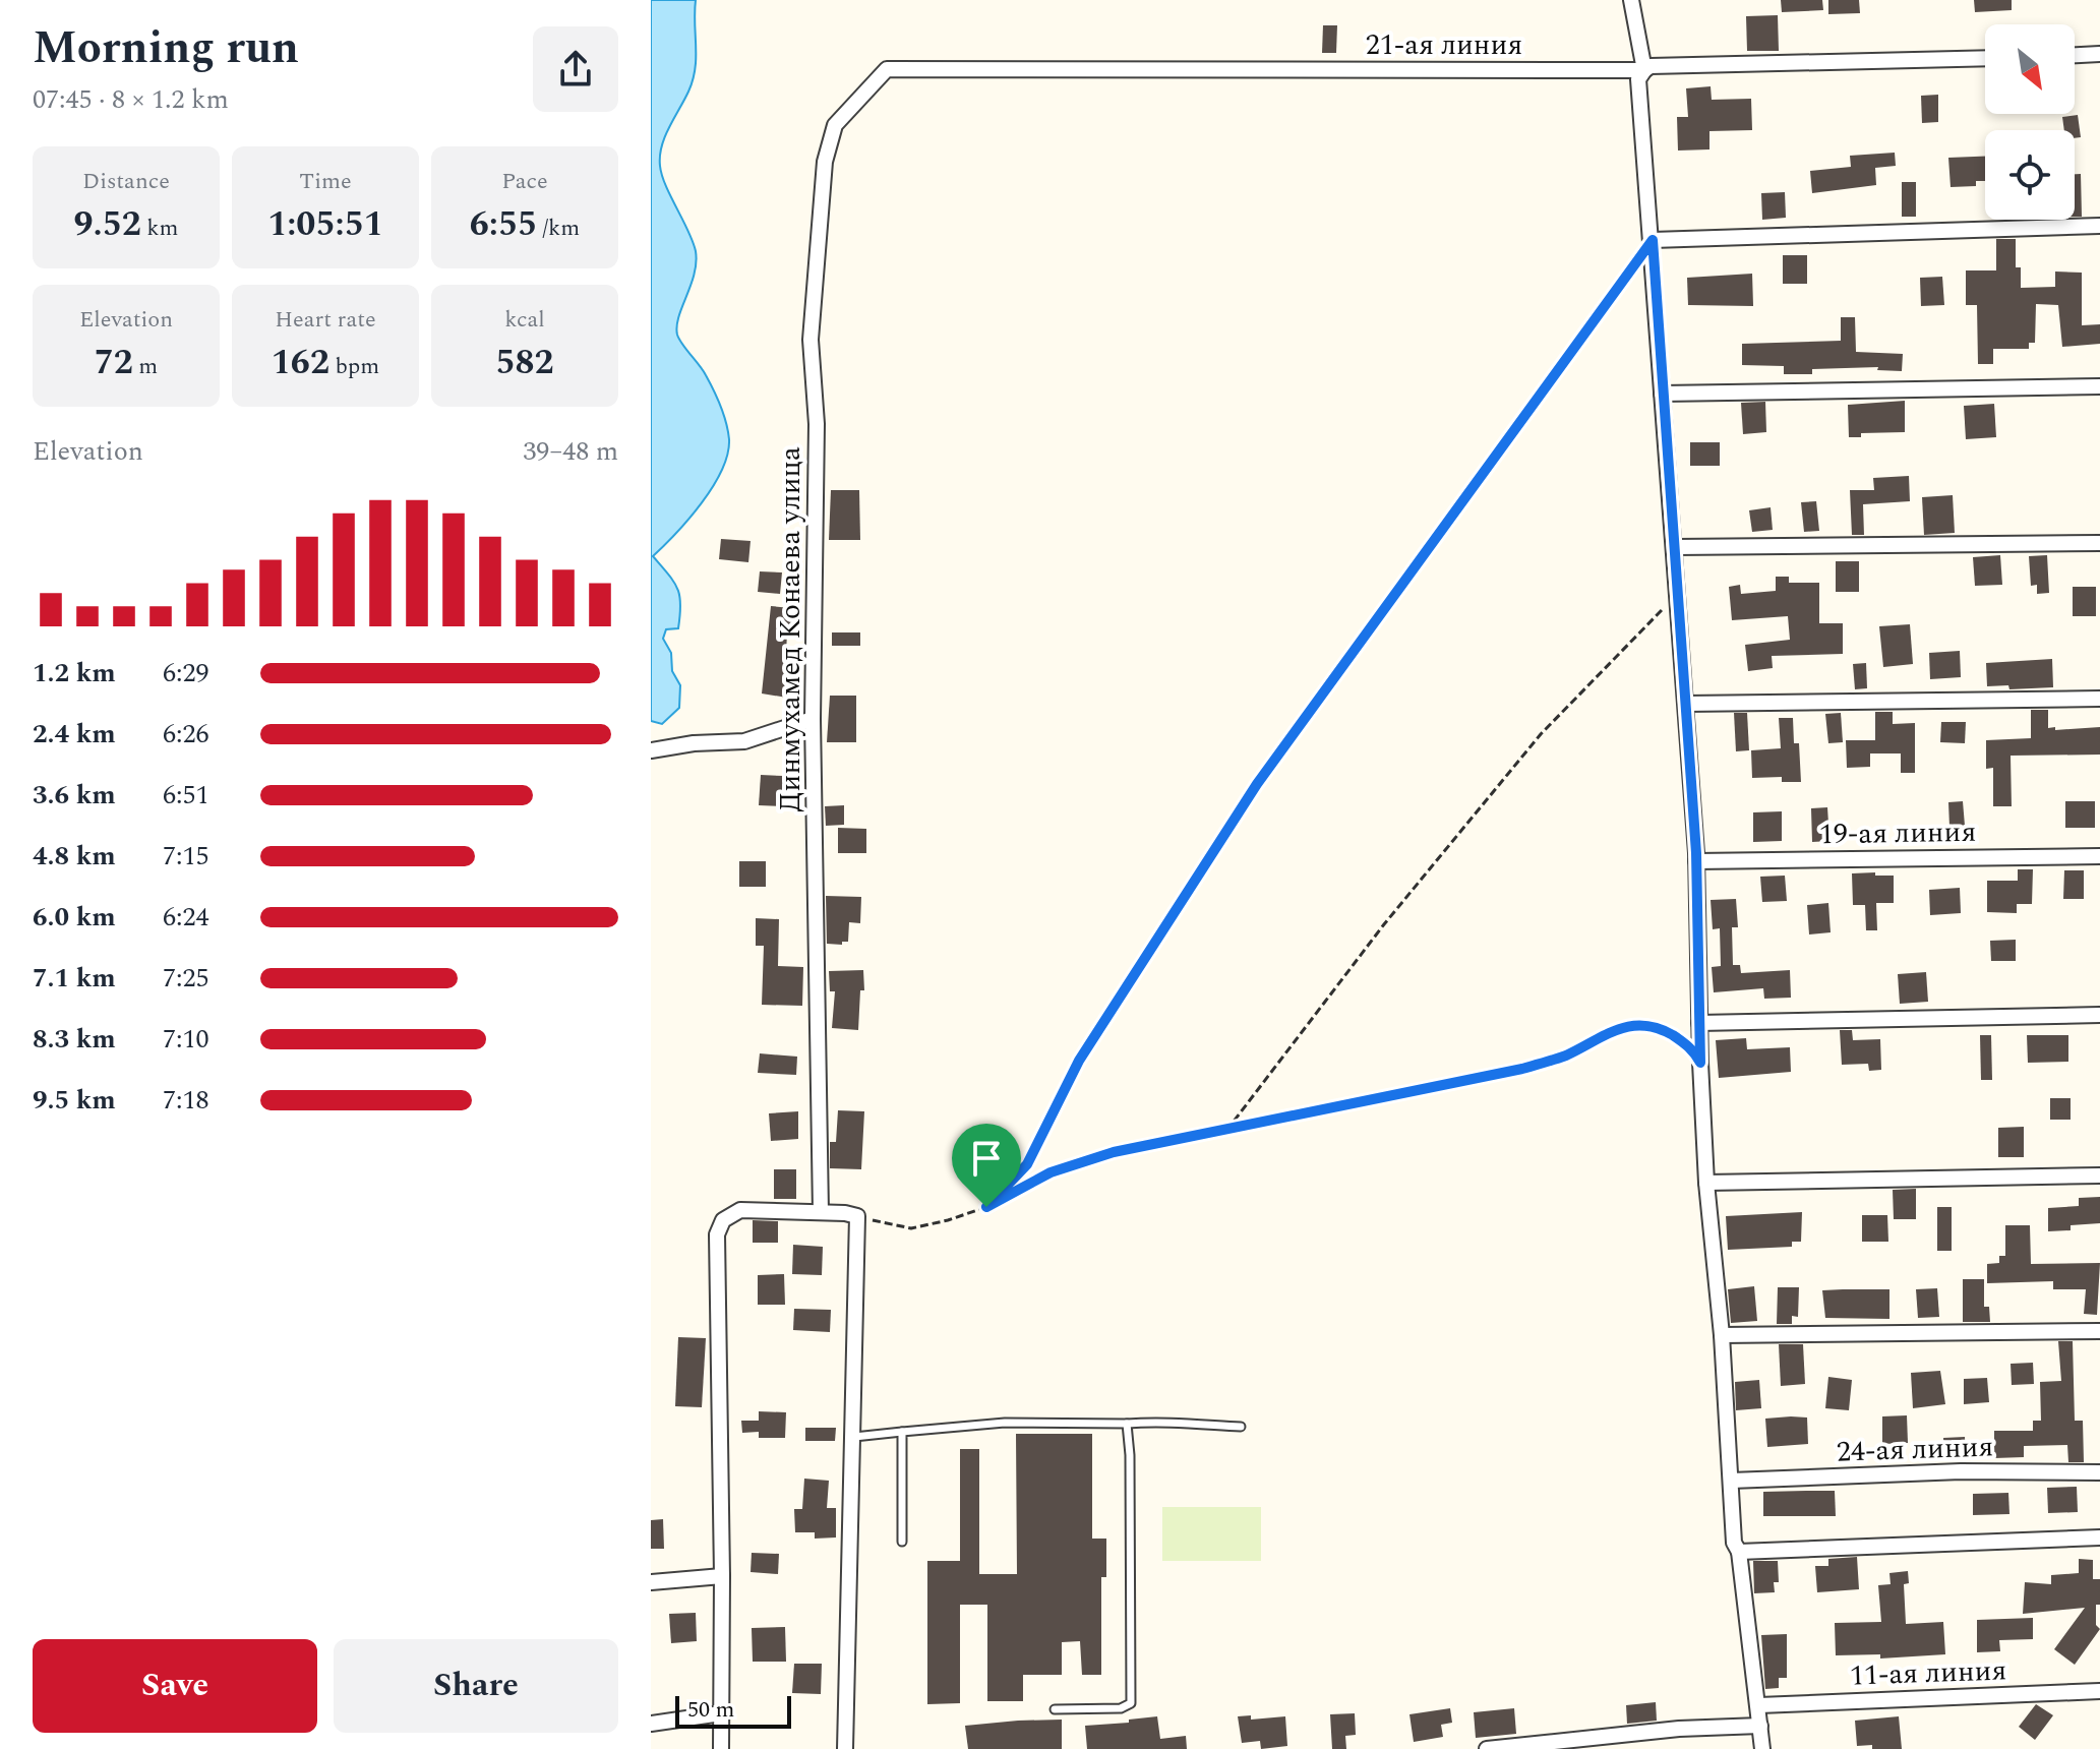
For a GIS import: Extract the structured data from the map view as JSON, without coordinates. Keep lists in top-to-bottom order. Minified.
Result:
{"streets":{"street":["21-ая линия","Динмухамед Конаева улица","19-ая линия","24-ая линия","11-ая линия"]},"crossings":[["21-ая линия","Динмухамед Конаева улица"]],"scale_bar":"50 m","north":"bottom right","page":{"heading":["Morning run","07:45 · 8 × 1.2 km"],"stats":[["Distance","9.52 km"],["Time","1:05:51"],["Pace","6:55 /km"],["Elevation","72 m"],["Heart rate","162 bpm"],["kcal","582"]],"chart":["Elevation","39–48 m"],"list":[{"name":"1.2 km","note":"6:29"},{"name":"2.4 km","note":"6:26"},{"name":"3.6 km","note":"6:51"},{"name":"4.8 km","note":"7:15"},{"name":"6.0 km","note":"6:24"},{"name":"7.1 km","note":"7:25"},{"name":"8.3 km","note":"7:10"},{"name":"9.5 km","note":"7:18"}],"buttons":["Save","Share"],"scale":"50 m"}}
